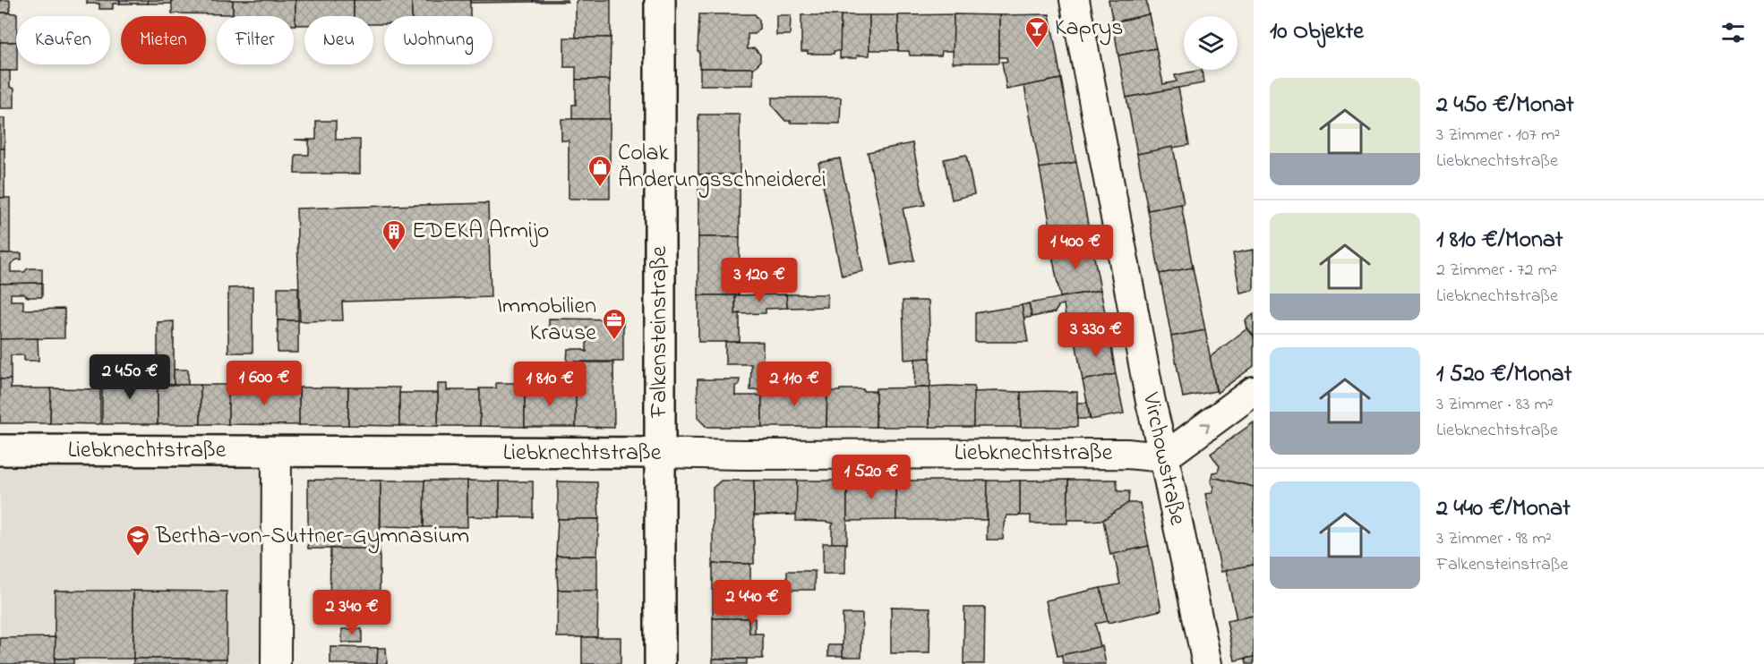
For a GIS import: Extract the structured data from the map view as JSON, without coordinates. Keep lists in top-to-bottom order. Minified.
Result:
{"streets":{"street":["Falkensteinstraße","Liebknechtstraße","Virchowstraße"]},"crossings":[["Falkensteinstraße","Liebknechtstraße"],["Liebknechtstraße","Virchowstraße"]],"places":{"bar":["Kaprys"],"shop":["Colak Änderungsschneiderei"],"building":["EDEKA Armijo"],"office":["Immobilien Krause"],"school or university":["Bertha-von-Suttner-Gymnasium"]},"page":{"heading":"10 Objekte","chip":["Kaufen","Mieten","Filter","Neu","Wohnung"],"list":[{"name":"2 450 €/Monat","note":"3 Zimmer · 107 m² · Liebknechtstraße"},{"name":"1 810 €/Monat","note":"2 Zimmer · 72 m² · Liebknechtstraße"},{"name":"1 520 €/Monat","note":"3 Zimmer · 83 m² · Liebknechtstraße"},{"name":"2 440 €/Monat","note":"3 Zimmer · 98 m² · Falkensteinstraße"}],"price":["1 400 €","3 120 €","3 330 €","2 450 €","1 600 €","1 810 €","2 110 €","1 520 €","2 440 €","2 340 €"]}}
